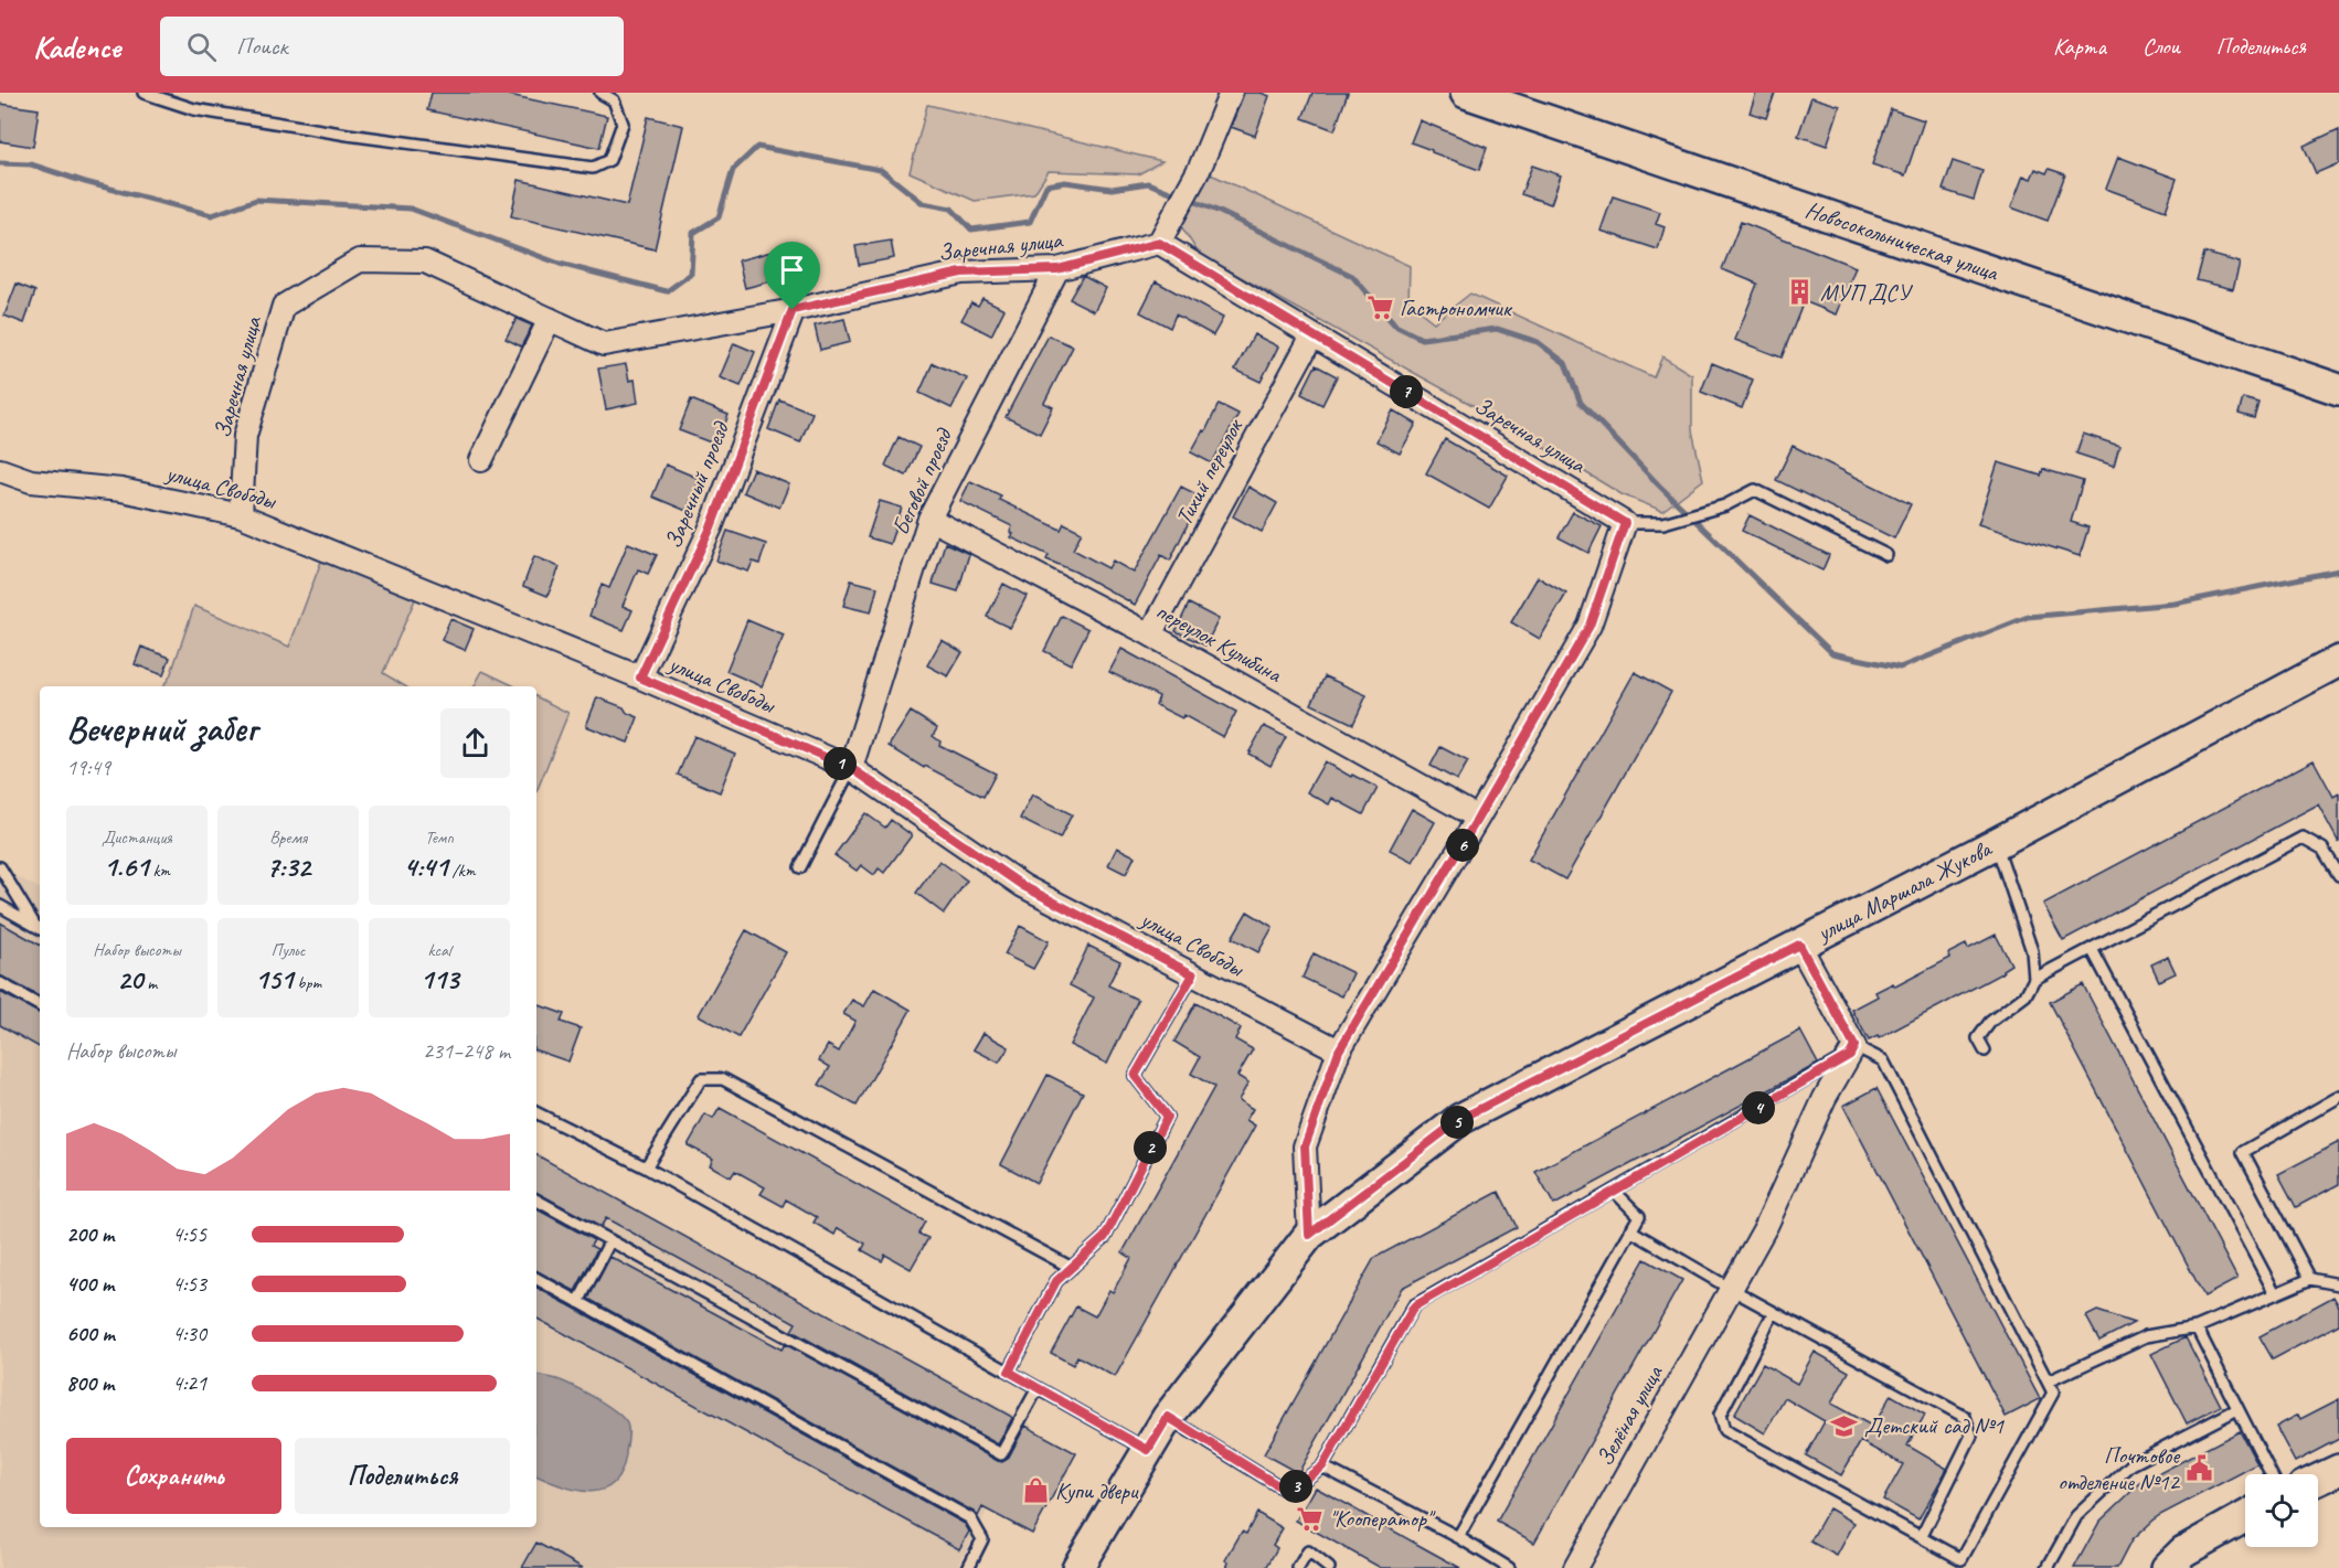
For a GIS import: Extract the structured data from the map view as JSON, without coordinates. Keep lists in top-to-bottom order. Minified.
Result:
{"streets":{"street":["Новосокольническая улица","Заречная улица","Тихий переулок","Беговой проезд","Заречный проезд","улица Свободы","переулок Кулибина","улица Маршала Жукова","Зелёная улица"]},"crossings":[["Заречная улица","Тихий переулок"],["Заречная улица","Беговой проезд"],["Заречная улица","Заречный проезд"],["Заречная улица","улица Свободы"],["Тихий переулок","переулок Кулибина"],["Беговой проезд","улица Свободы"],["Беговой проезд","переулок Кулибина"],["Заречный проезд","улица Свободы"]],"places":{"building":["МУП ДСУ"],"supermarket":["Гастрономчик","\"Кооператор\""],"school or university":["Детский сад №1"],"public building":["Почтовое отделение №12"],"shop":["Купи двери"]},"page":{"header":"Kadence","search":"Поиск","nav":["Карта","Слои","Поделиться"],"pins":["7","1","6","4","5","2","3"],"heading":["Вечерний забег","19:49"],"stats":[["Дистанция","1.61 km"],["Время","7:32"],["Темп","4:41 /km"],["Набор высоты","20 m"],["Пульс","151 bpm"],["kcal","113"]],"chart":["Набор высоты","231–248 m"],"list":[{"name":"200 m","note":"4:55"},{"name":"400 m","note":"4:53"},{"name":"600 m","note":"4:30"},{"name":"800 m","note":"4:21"}],"buttons":["Сохранить","Поделиться"]}}
